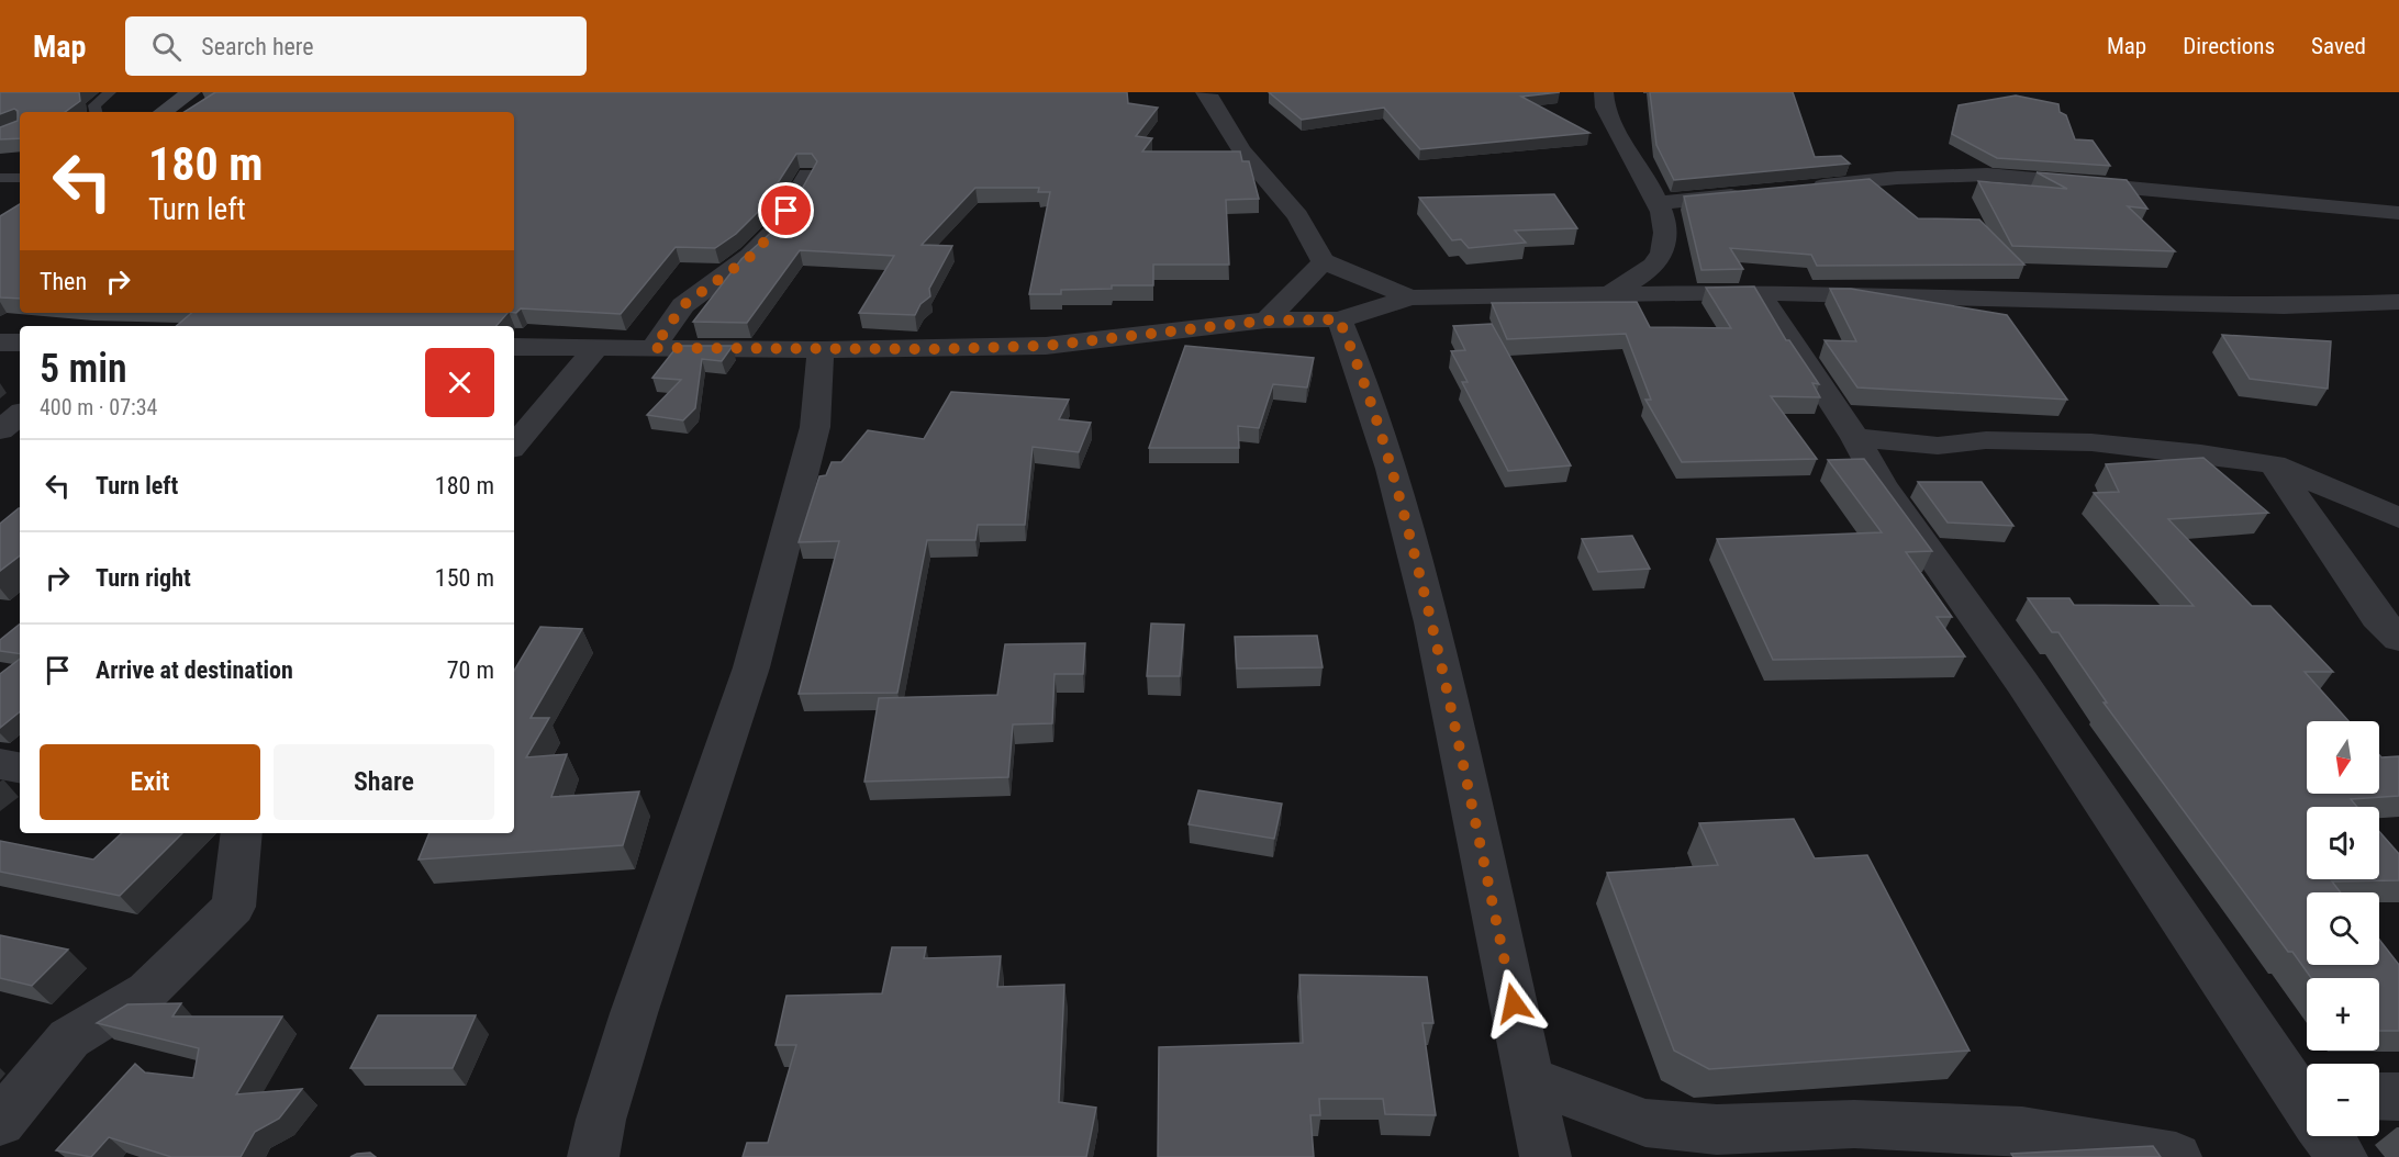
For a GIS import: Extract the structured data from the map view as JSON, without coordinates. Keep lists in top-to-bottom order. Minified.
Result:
{"north":"bottom","page":{"header":"Map","search":"Search here","nav":["Map","Directions","Saved"],"turn":["180 m","Turn left"],"then":"Then","heading":["5 min","400 m · 07:34"],"list":[{"name":"Turn left","value":"180 m"},{"name":"Turn right","value":"150 m"},{"name":"Arrive at destination","value":"70 m"}],"map_buttons":["+","−"],"buttons":["Exit","Share"]}}
